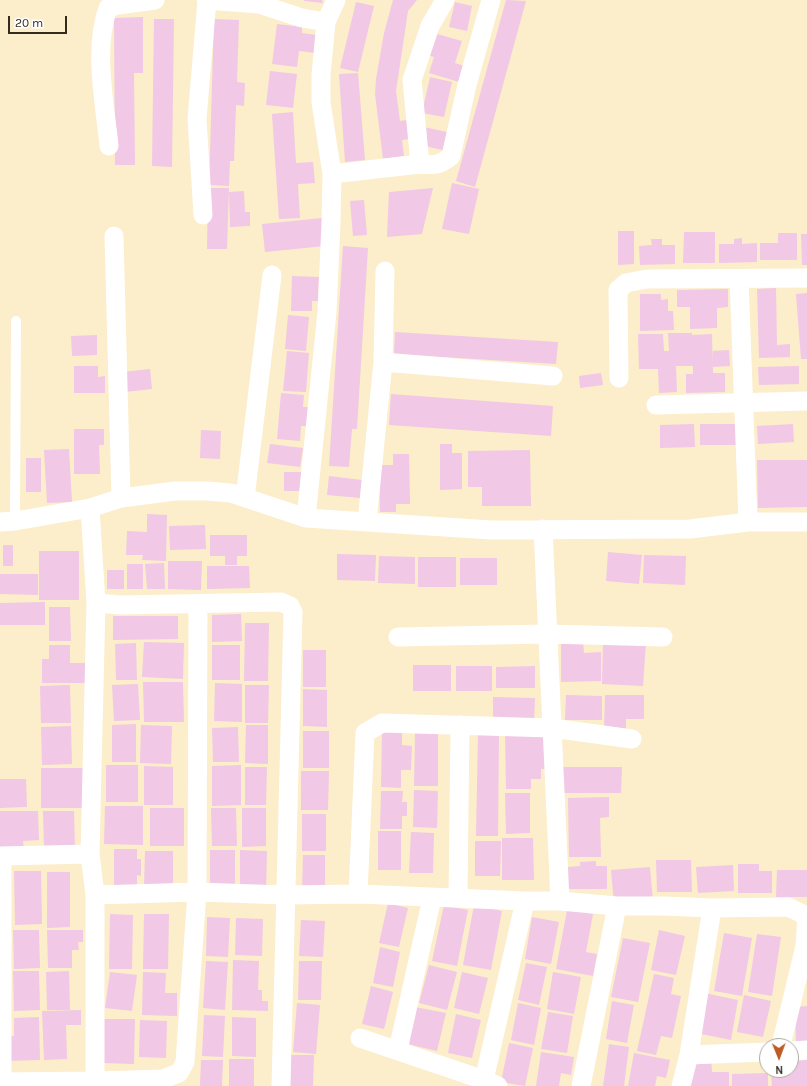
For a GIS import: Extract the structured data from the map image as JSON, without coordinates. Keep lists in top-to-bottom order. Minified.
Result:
{"scale_bar":"20 m","north":"bottom"}
